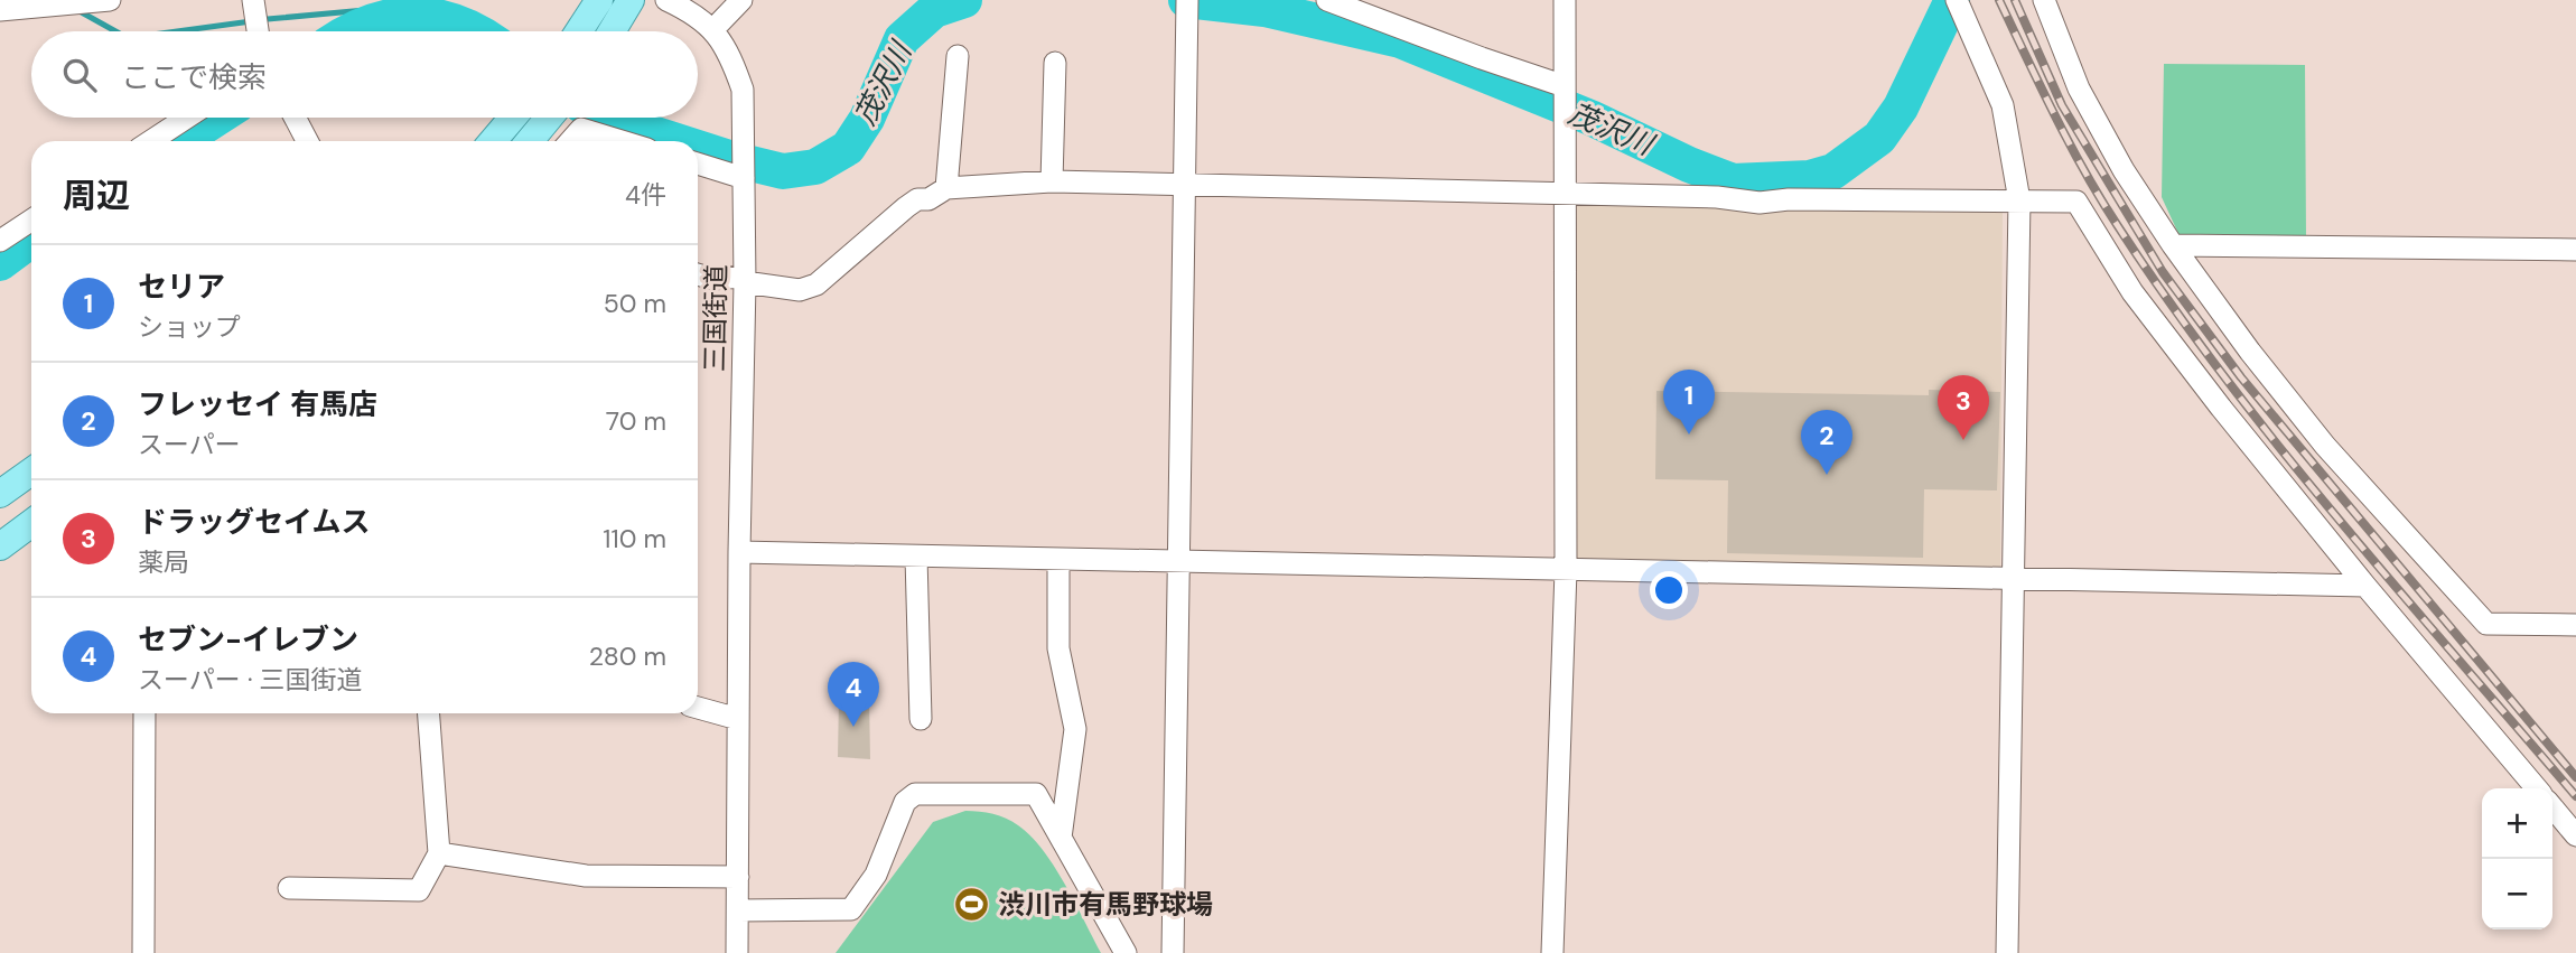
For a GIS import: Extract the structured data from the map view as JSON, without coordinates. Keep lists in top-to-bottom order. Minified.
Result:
{"streets":{"street":["三国街道"]},"water":["茂沢川"],"places":{"sports":["渋川市有馬野球場"]},"page":{"search":"ここで検索","heading":["周辺","4件"],"list":[{"mark":"1","name":"セリア","note":"ショップ","value":"50 m"},{"mark":"2","name":"フレッセイ 有馬店","note":"スーパー","value":"70 m"},{"mark":"3","name":"ドラッグセイムス","note":"薬局","value":"110 m"},{"mark":"4","name":"セブン-イレブン","note":"スーパー · 三国街道","value":"280 m"}],"pins":["1","3","2","4"],"map_buttons":["+","−"]}}
